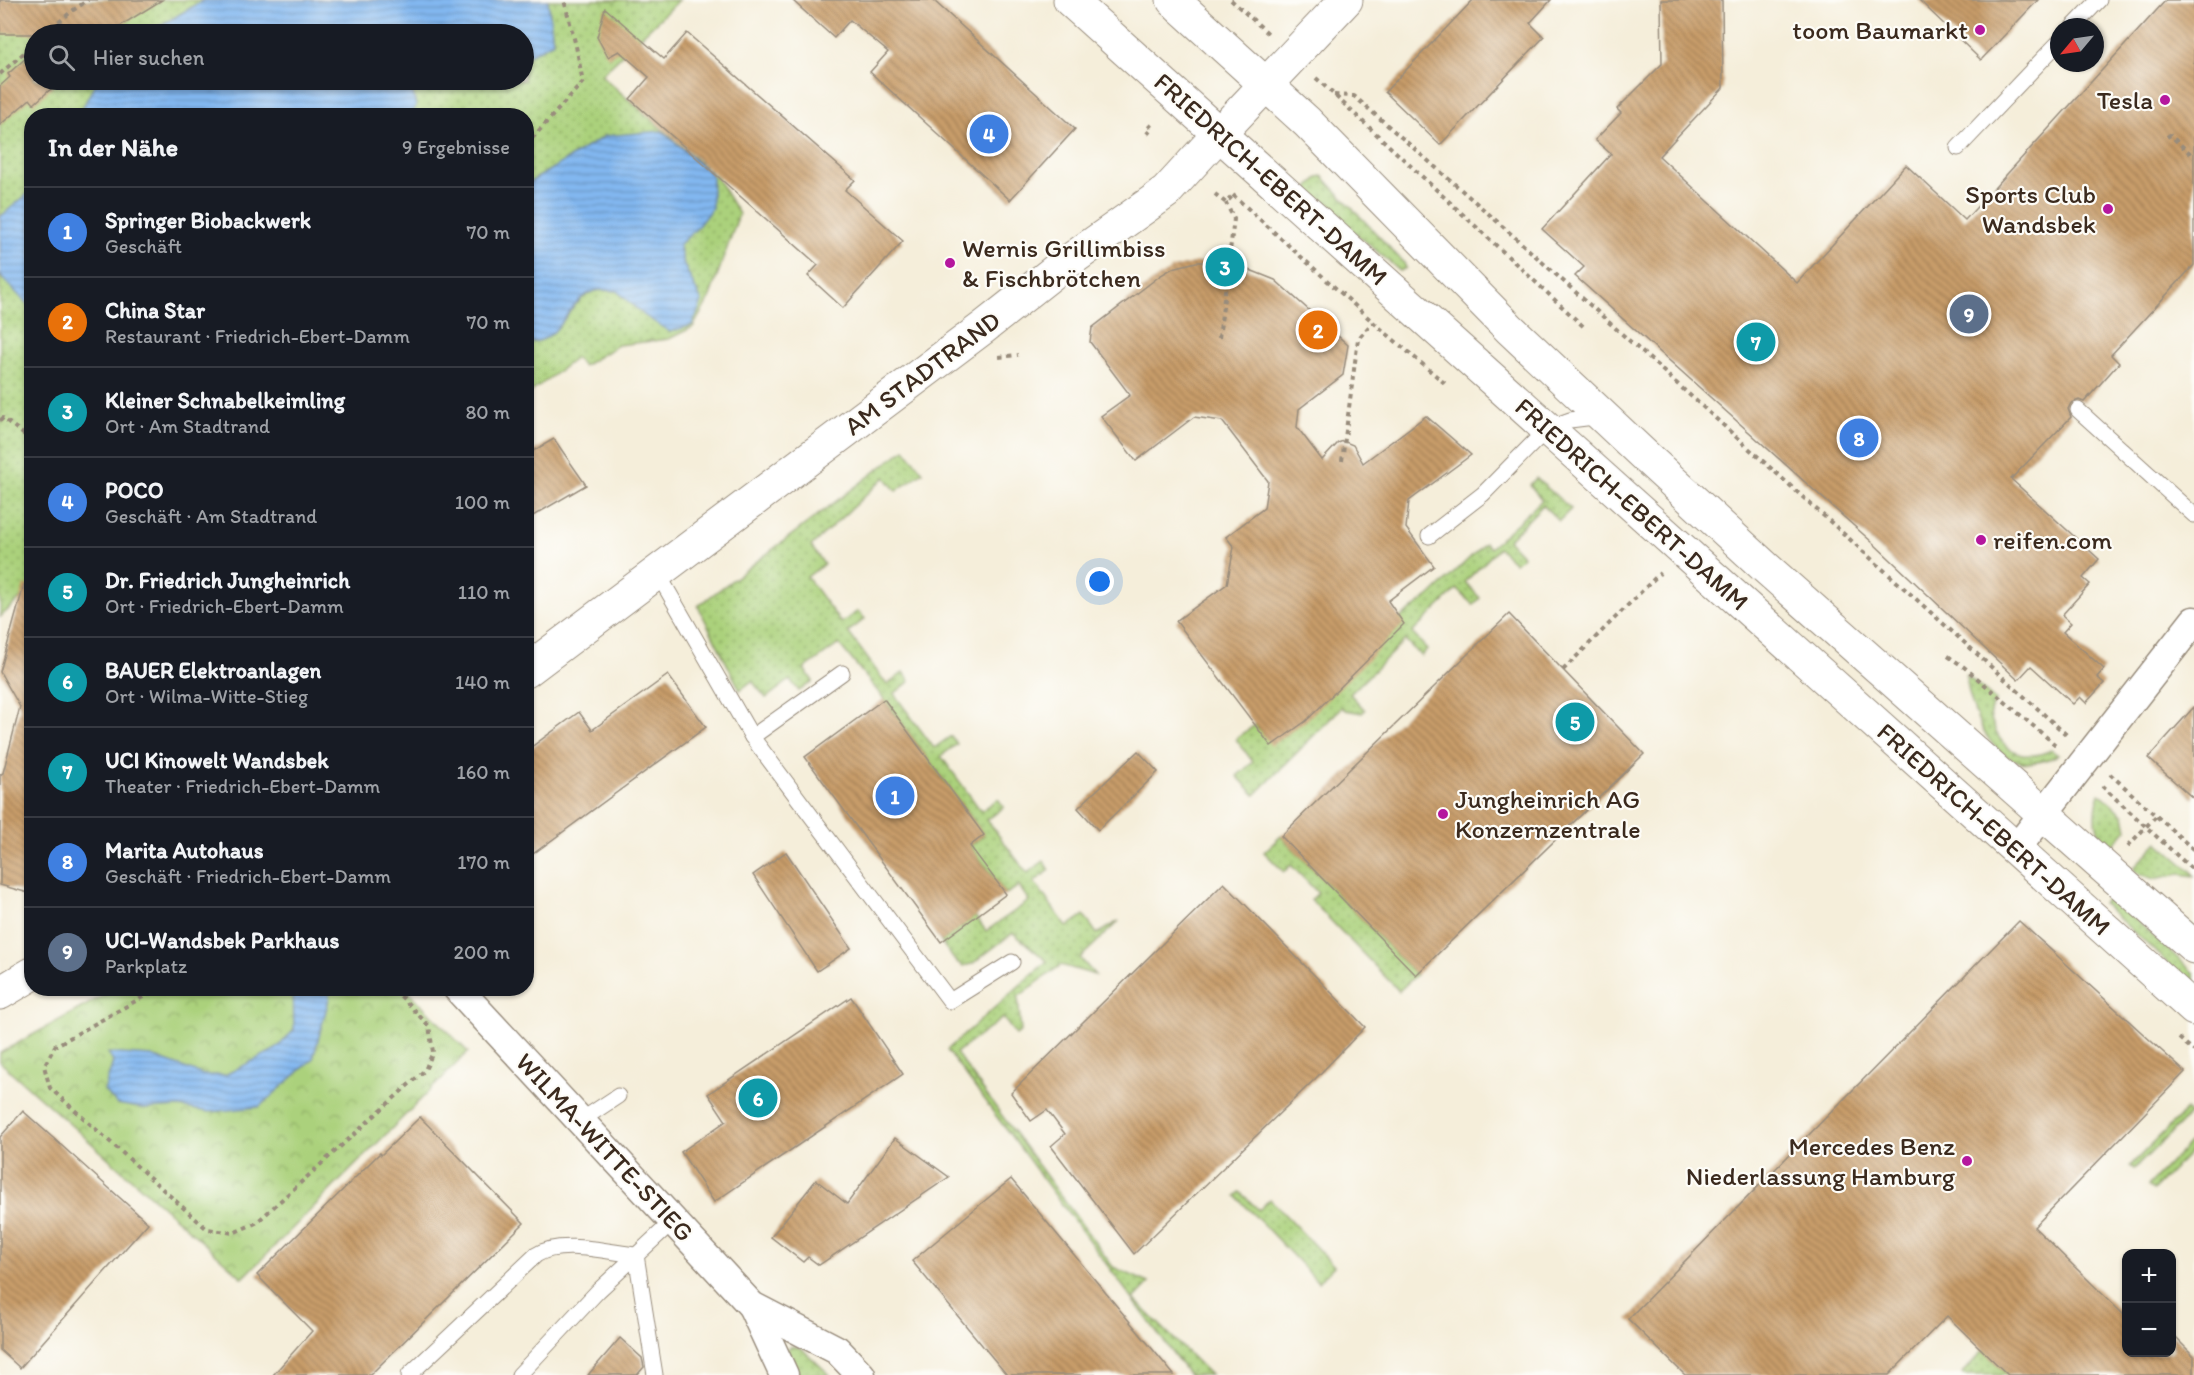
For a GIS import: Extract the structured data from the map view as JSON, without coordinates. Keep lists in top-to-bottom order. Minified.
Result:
{"streets":{"main road":["FRIEDRICH-EBERT-DAMM","AM STADTRAND"],"street":["WILMA-WITTE-STIEG"]},"crossings":[["FRIEDRICH-EBERT-DAMM","AM STADTRAND"]],"places":["toom Baumarkt","Tesla","Sports Club Wandsbek","Wernis Grillimbiss & Fischbrötchen","reifen.com","Jungheinrich AG Konzernzentrale","Mercedes Benz Niederlassung Hamburg"],"north":"bottom left","page":{"search":"Hier suchen","heading":["In der Nähe","9 Ergebnisse"],"pins":["4","3","9","2","7","8","5","1","6"],"list":[{"mark":"1","name":"Springer Biobackwerk","note":"Geschäft","value":"70 m"},{"mark":"2","name":"China Star","note":"Restaurant · Friedrich-Ebert-Damm","value":"70 m"},{"mark":"3","name":"Kleiner Schnabelkeimling","note":"Ort · Am Stadtrand","value":"80 m"},{"mark":"4","name":"POCO","note":"Geschäft · Am Stadtrand","value":"100 m"},{"mark":"5","name":"Dr. Friedrich Jungheinrich","note":"Ort · Friedrich-Ebert-Damm","value":"110 m"},{"mark":"6","name":"BAUER Elektroanlagen","note":"Ort · Wilma-Witte-Stieg","value":"140 m"},{"mark":"7","name":"UCI Kinowelt Wandsbek","note":"Theater · Friedrich-Ebert-Damm","value":"160 m"},{"mark":"8","name":"Marita Autohaus","note":"Geschäft · Friedrich-Ebert-Damm","value":"170 m"},{"mark":"9","name":"UCI-Wandsbek Parkhaus","note":"Parkplatz","value":"200 m"}],"map_buttons":["+","−"]}}
